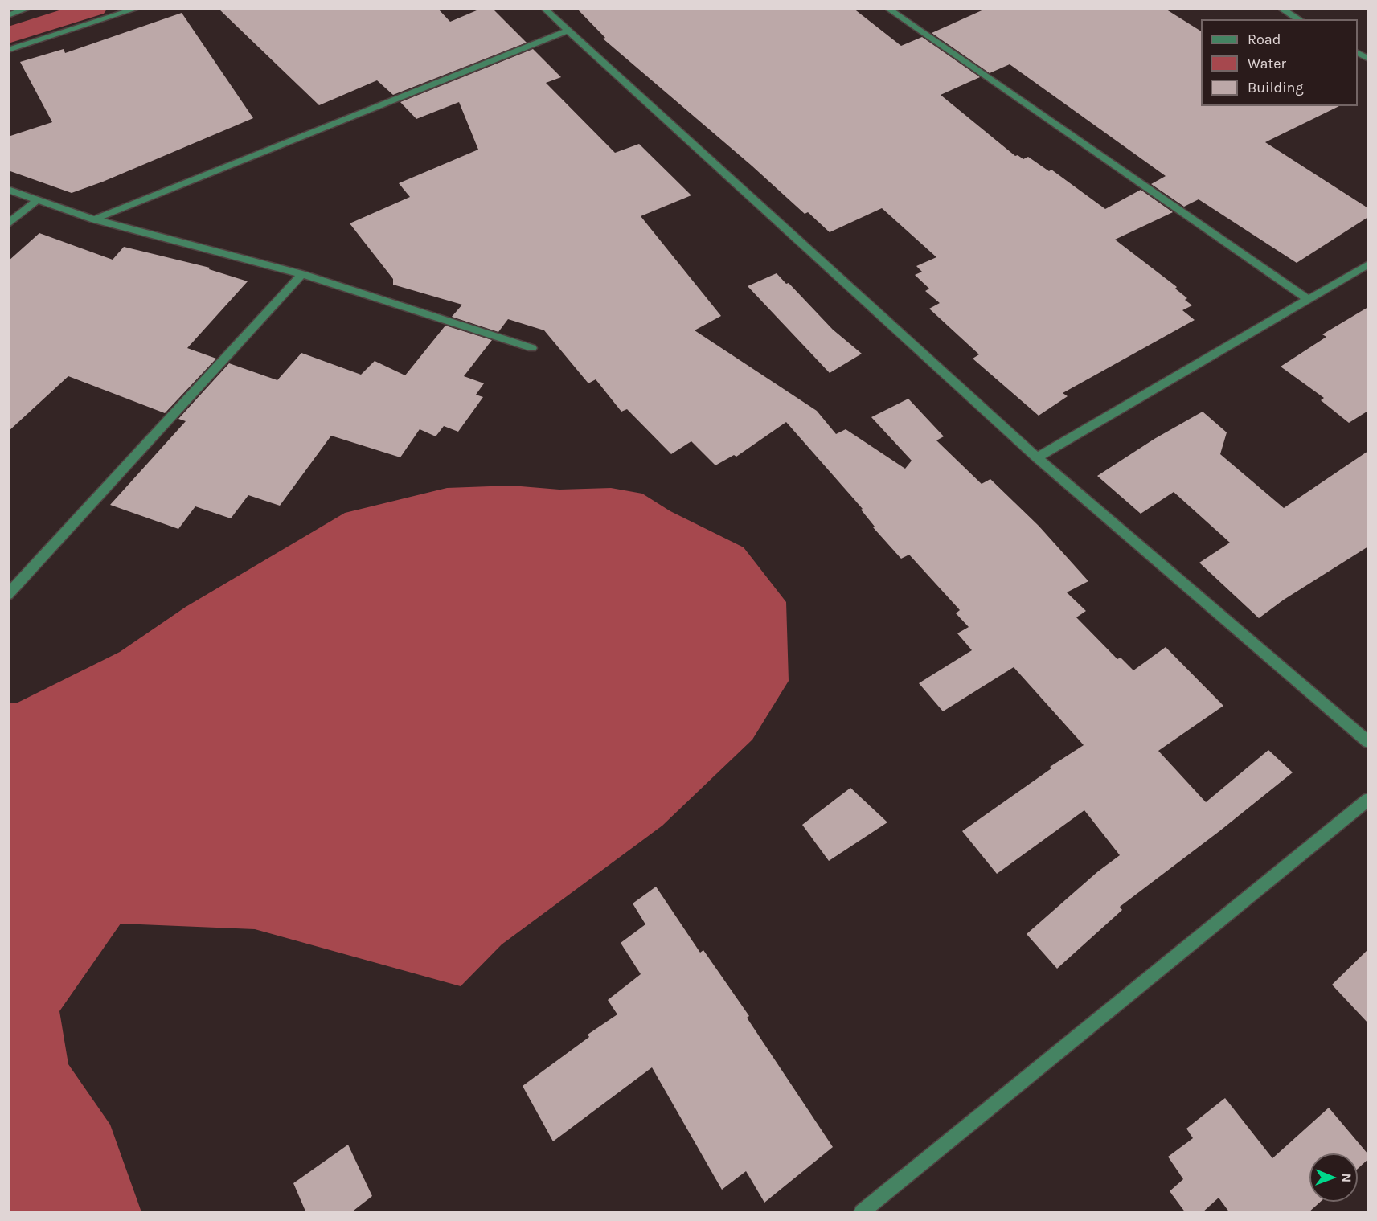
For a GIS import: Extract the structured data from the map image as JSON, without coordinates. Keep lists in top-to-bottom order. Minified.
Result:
{"legend":["Road","Water","Building"],"north":"right"}
